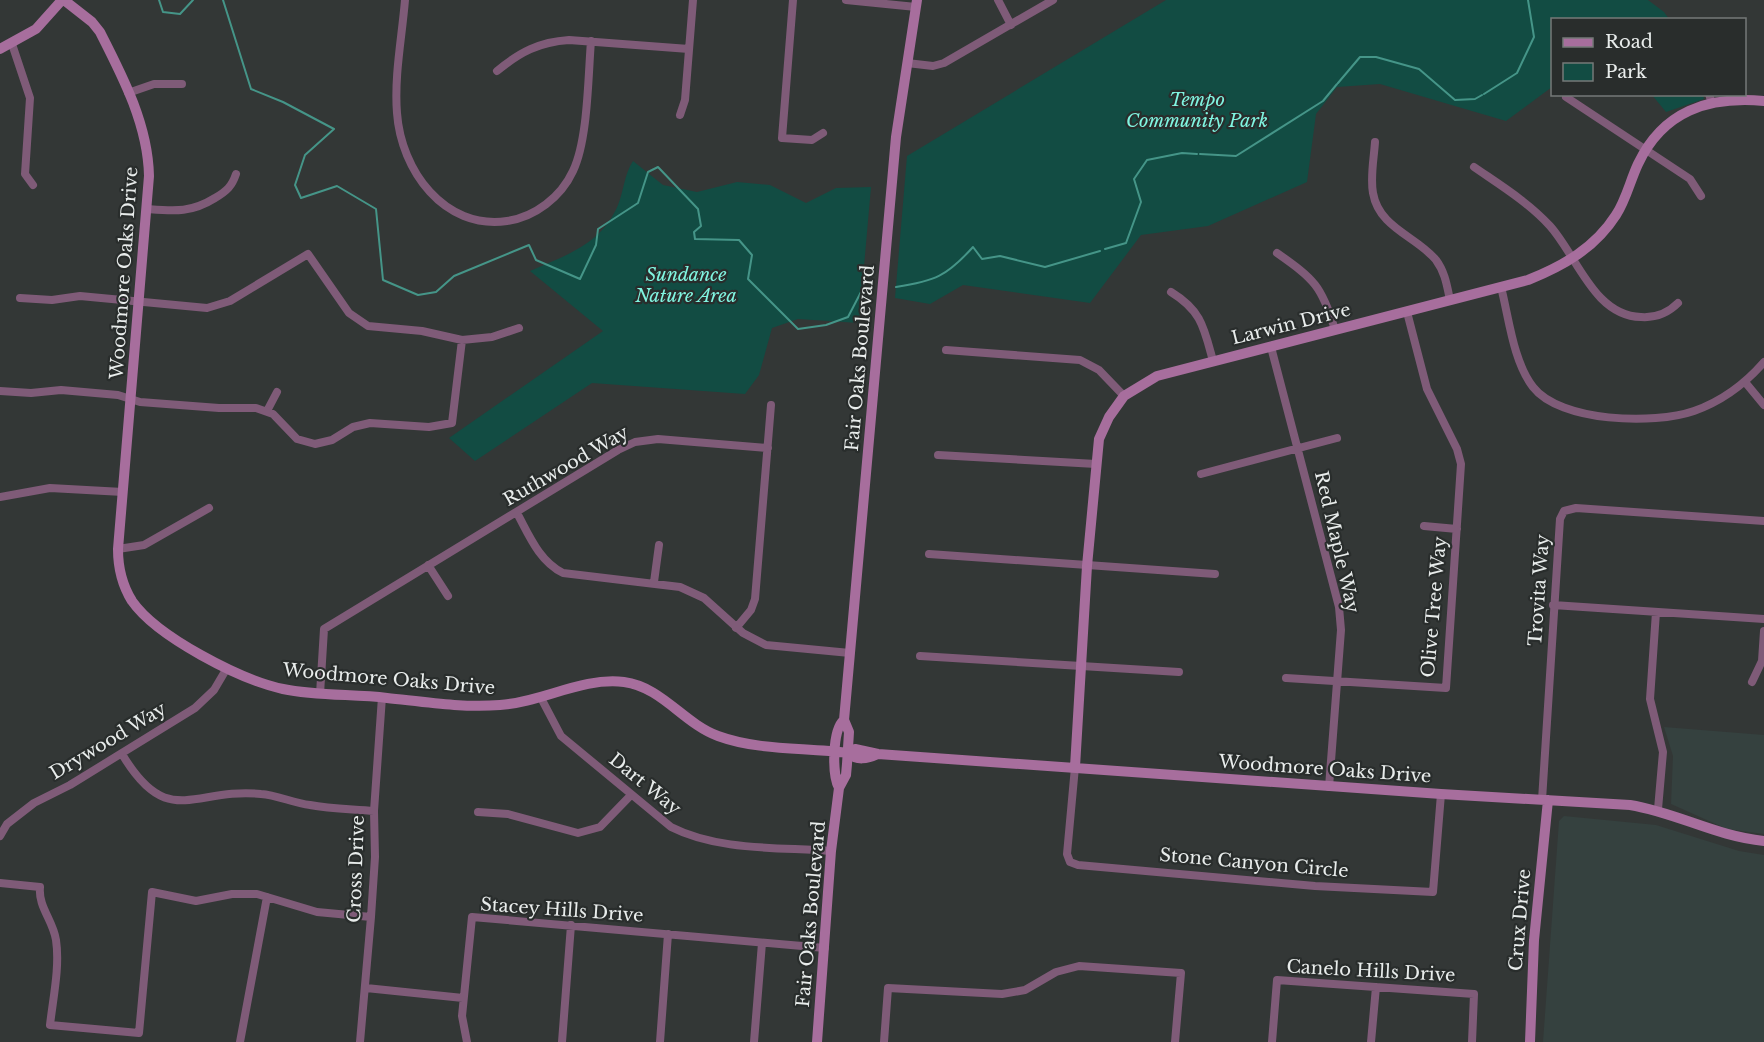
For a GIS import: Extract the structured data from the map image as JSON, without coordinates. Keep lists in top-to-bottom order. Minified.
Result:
{"streets":{"street":["Woodmore Oaks Drive","Larwin Drive","Fair Oaks Boulevard","Ruthwood Way","Red Maple Way","Trovita Way","Olive Tree Way","Drywood Way","Dart Way","Stone Canyon Circle","Cross Drive","Stacey Hills Drive","Crux Drive","Canelo Hills Drive"]},"crossings":[["Woodmore Oaks Drive","Larwin Drive"],["Woodmore Oaks Drive","Fair Oaks Boulevard"],["Woodmore Oaks Drive","Ruthwood Way"],["Woodmore Oaks Drive","Red Maple Way"],["Woodmore Oaks Drive","Trovita Way"],["Woodmore Oaks Drive","Drywood Way"],["Woodmore Oaks Drive","Dart Way"],["Woodmore Oaks Drive","Stone Canyon Circle"],["Woodmore Oaks Drive","Cross Drive"],["Woodmore Oaks Drive","Crux Drive"],["Larwin Drive","Red Maple Way"],["Larwin Drive","Olive Tree Way"],["Larwin Drive","Stone Canyon Circle"],["Fair Oaks Boulevard","Dart Way"],["Fair Oaks Boulevard","Stacey Hills Drive"],["Red Maple Way","Olive Tree Way"],["Trovita Way","Crux Drive"]],"parks":["Tempo Community Park","Sundance Nature Area"],"legend":["Road","Park"]}
